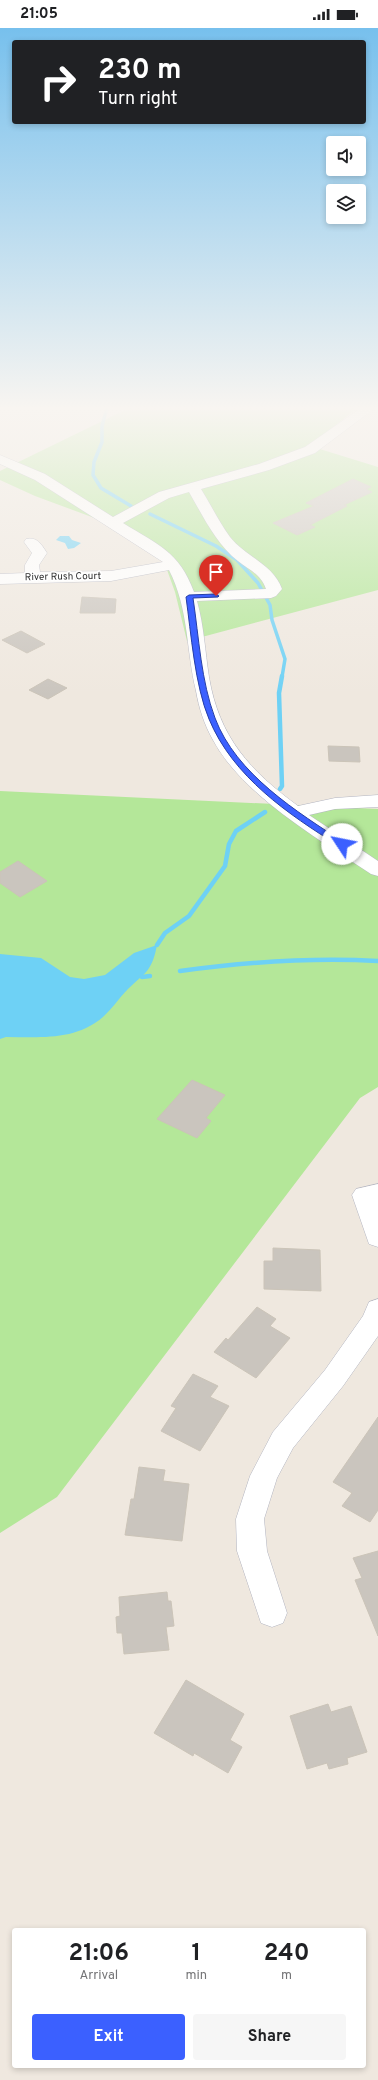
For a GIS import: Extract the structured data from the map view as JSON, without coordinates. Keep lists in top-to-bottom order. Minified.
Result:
{"streets":{"street":["River Rush Court"]},"page":{"status":"21:05","turn":["230 m","Turn right"],"eta":["21:06","Arrival","1","min","240","m"],"buttons":["Exit","Share"]}}
